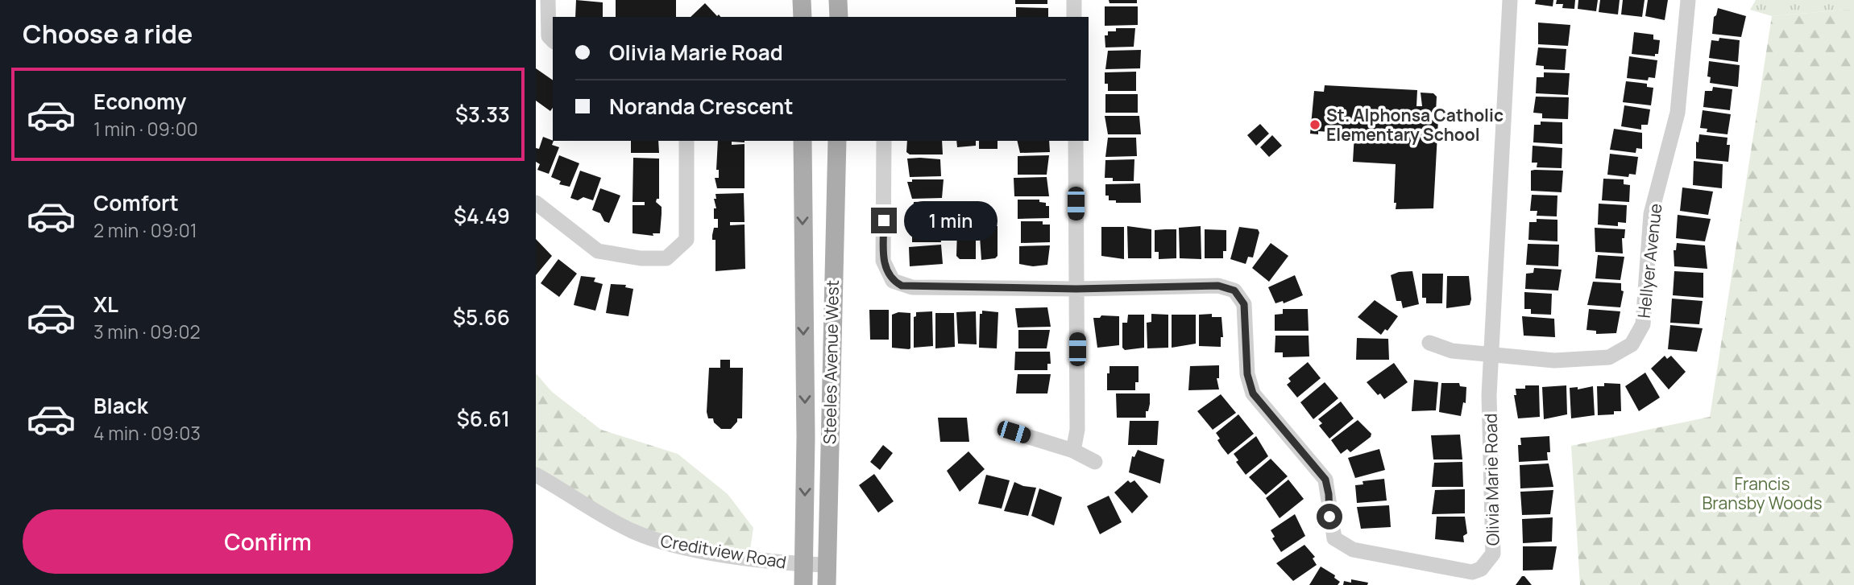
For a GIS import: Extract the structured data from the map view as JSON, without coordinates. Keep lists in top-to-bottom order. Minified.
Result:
{"streets":{"main road":["Steeles Avenue West"],"street":["Hellyer Avenue","Olivia Marie Road","Creditview Road"]},"crossings":[["Hellyer Avenue","Olivia Marie Road"],["Steeles Avenue West","Creditview Road"]],"parks":["Francis Bransby Woods"],"places":["St. Alphonsa Catholic Elementary School"],"page":{"heading":"Choose a ride","banner":["Olivia Marie Road","Noranda Crescent"],"list":[{"name":"Economy","note":"1 min · 09:00","value":"$3.33"},{"name":"Comfort","note":"2 min · 09:01","value":"$4.49"},{"name":"XL","note":"3 min · 09:02","value":"$5.66"},{"name":"Black","note":"4 min · 09:03","value":"$6.61"}],"bubble":"1 min","buttons":"Confirm"}}
